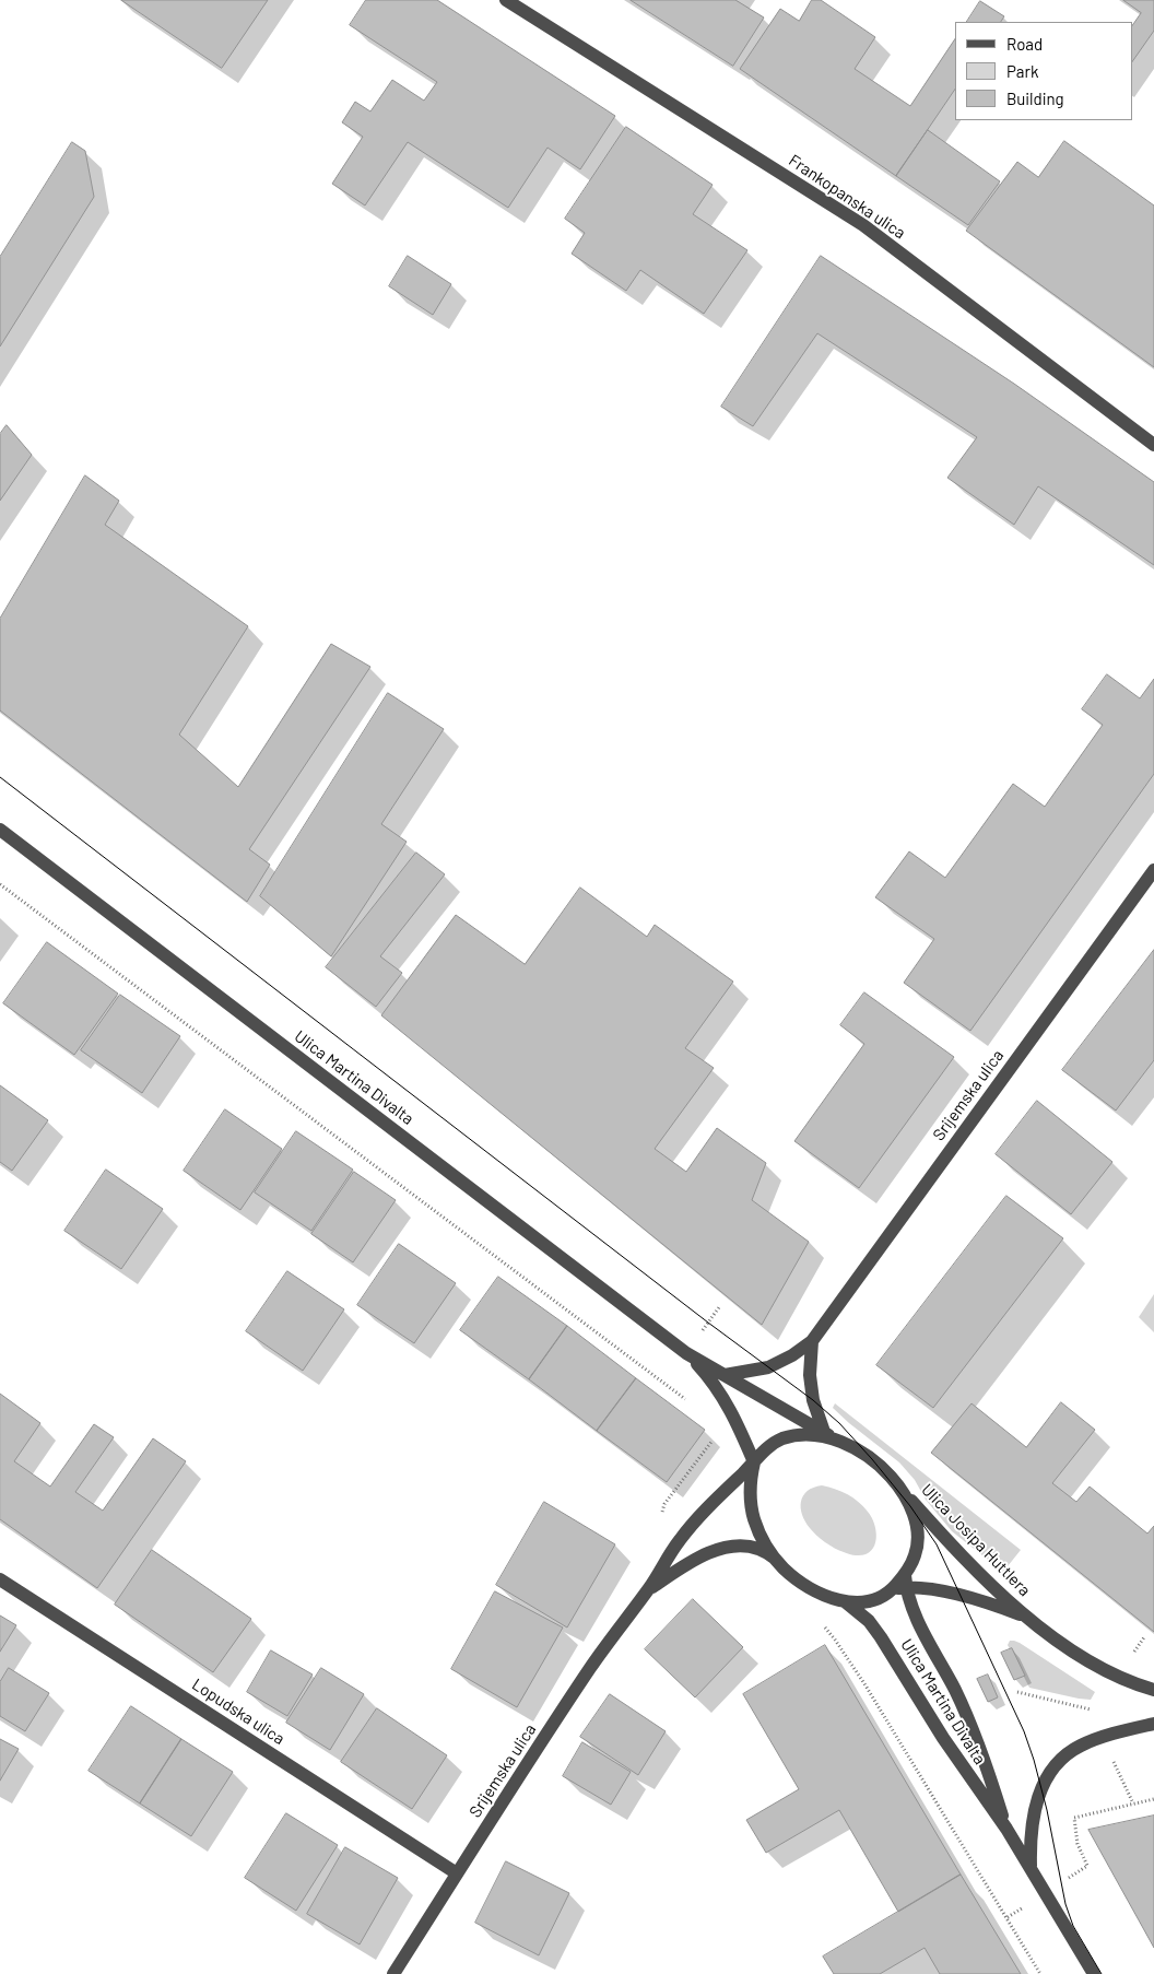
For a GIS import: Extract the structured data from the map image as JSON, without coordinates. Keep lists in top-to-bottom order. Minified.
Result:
{"streets":{"street":["Frankopanska ulica","Ulica Martina Divalta","Srijemska ulica","Ulica Josipa Huttlera","Lopudska ulica"]},"crossings":[["Ulica Martina Divalta","Srijemska ulica"],["Ulica Martina Divalta","Ulica Josipa Huttlera"],["Srijemska ulica","Ulica Josipa Huttlera"],["Srijemska ulica","Lopudska ulica"]],"legend":["Road","Park","Building"]}
